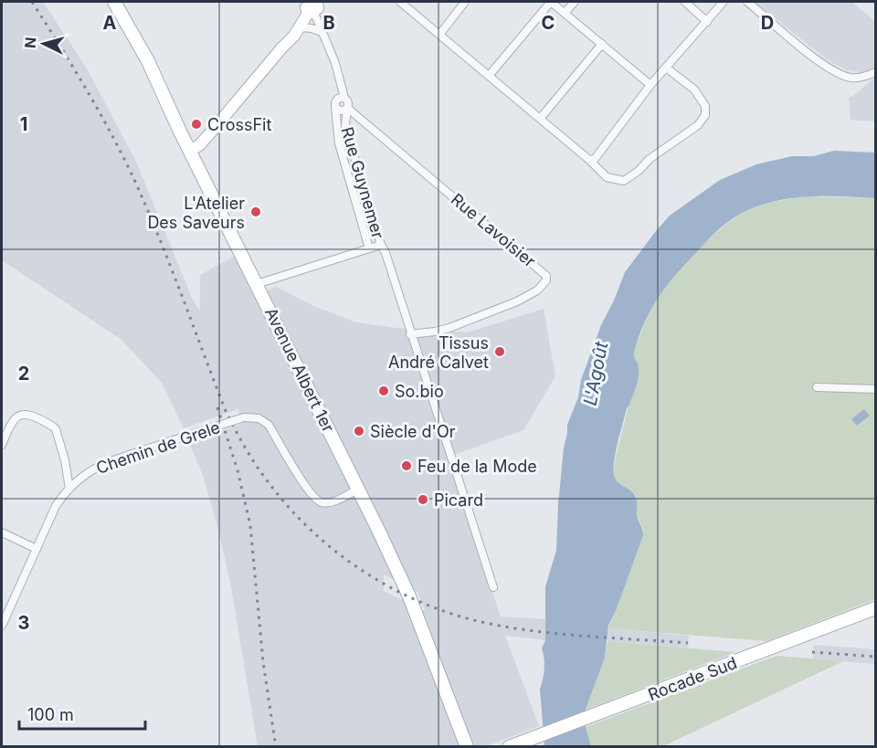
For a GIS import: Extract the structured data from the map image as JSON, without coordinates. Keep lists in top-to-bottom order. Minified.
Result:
{"streets":{"main road":["Avenue Albert 1er","Rocade Sud"],"street":["Rue Guynemer","Rue Lavoisier","Chemin de Grele"]},"crossings":[["Rue Guynemer","Rue Lavoisier"],["Rue Guynemer","Avenue Albert 1er"],["Avenue Albert 1er","Chemin de Grele"]],"water":["L'Agoût"],"places":["CrossFit","L'Atelier Des Saveurs","Tissus André Calvet","So.bio","Siècle d'Or","Feu de la Mode","Picard"],"scale_bar":"100 m","north":"left","grid":{"columns":["A","B","C","D"],"rows":["1","2","3"]}}
